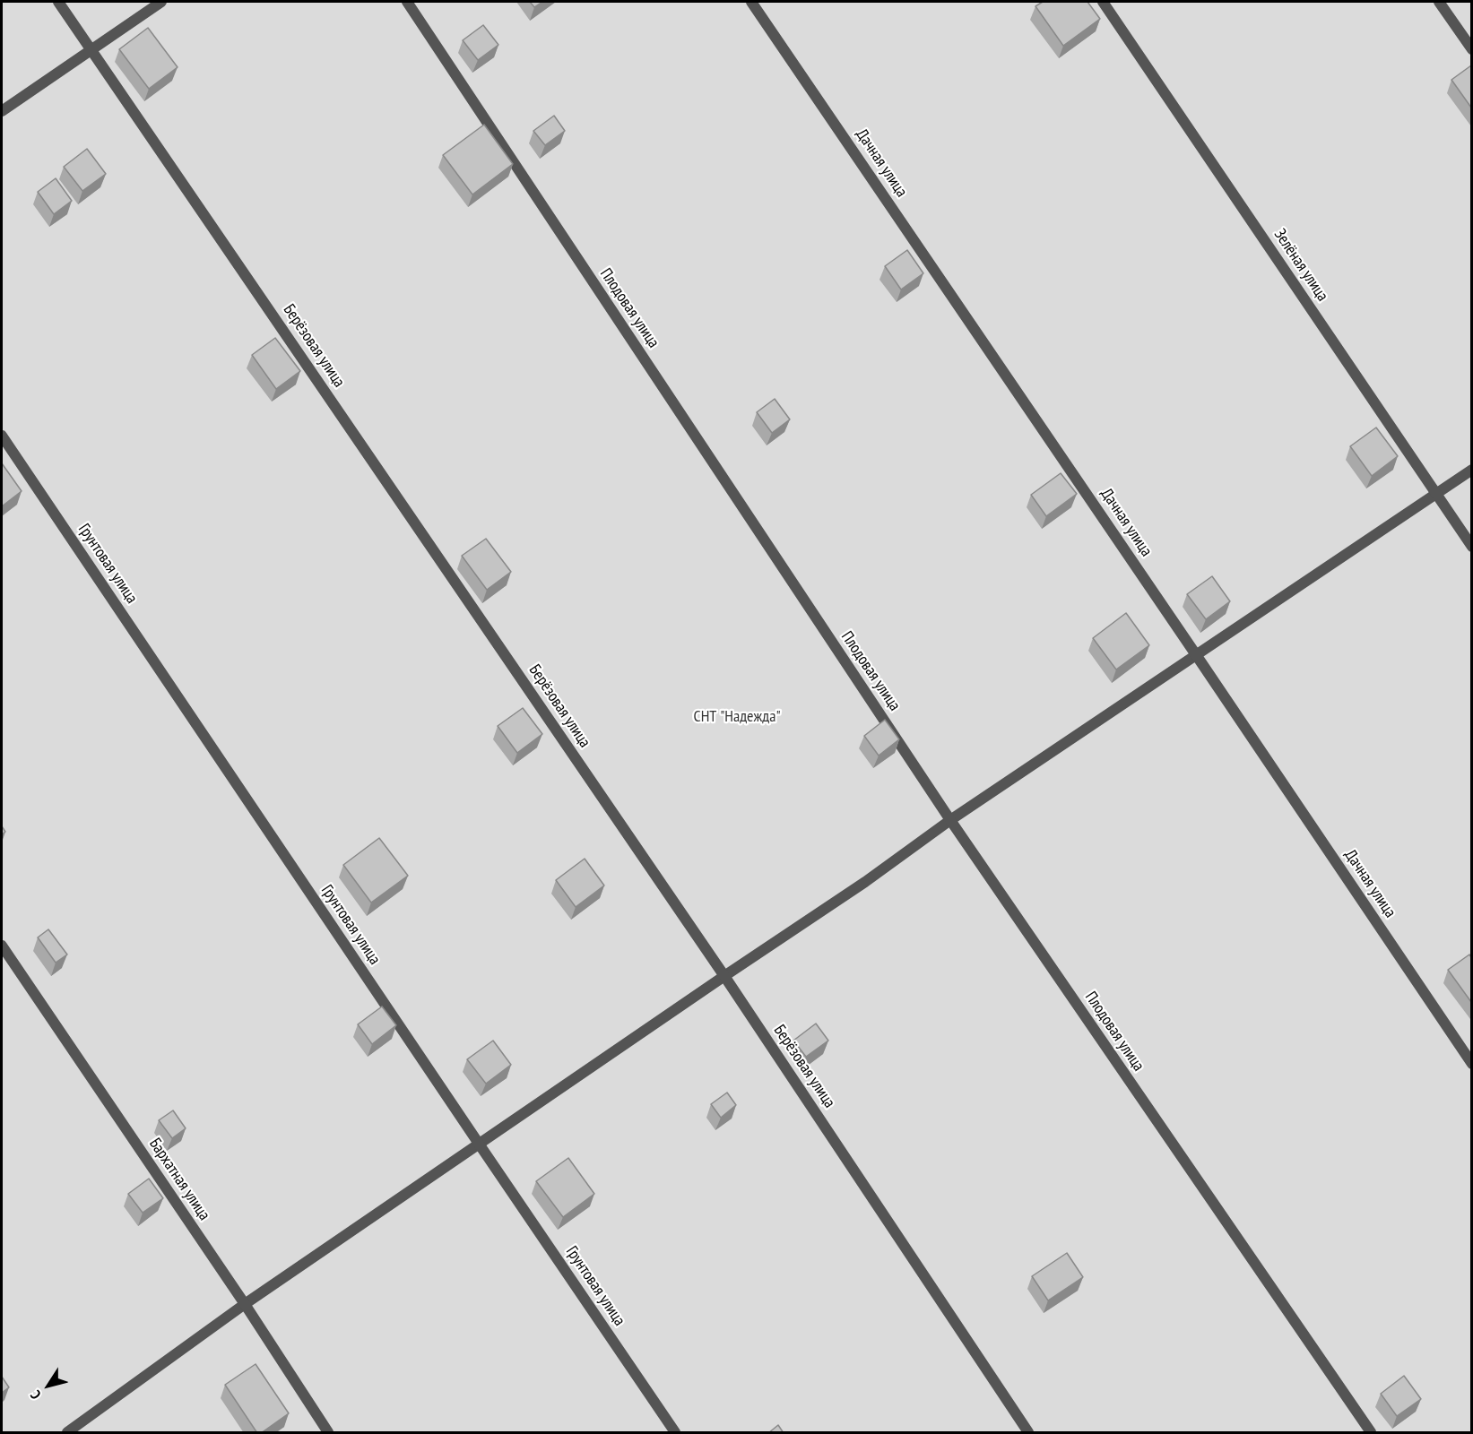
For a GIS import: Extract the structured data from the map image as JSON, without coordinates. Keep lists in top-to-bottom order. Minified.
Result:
{"streets":{"street":["Дачная улица","Зелёная улица","Плодовая улица","Берёзовая улица","Грунтовая улица","Бархатная улица"]},"parks":["СНТ \"Надежда\""],"north":"bottom left"}
